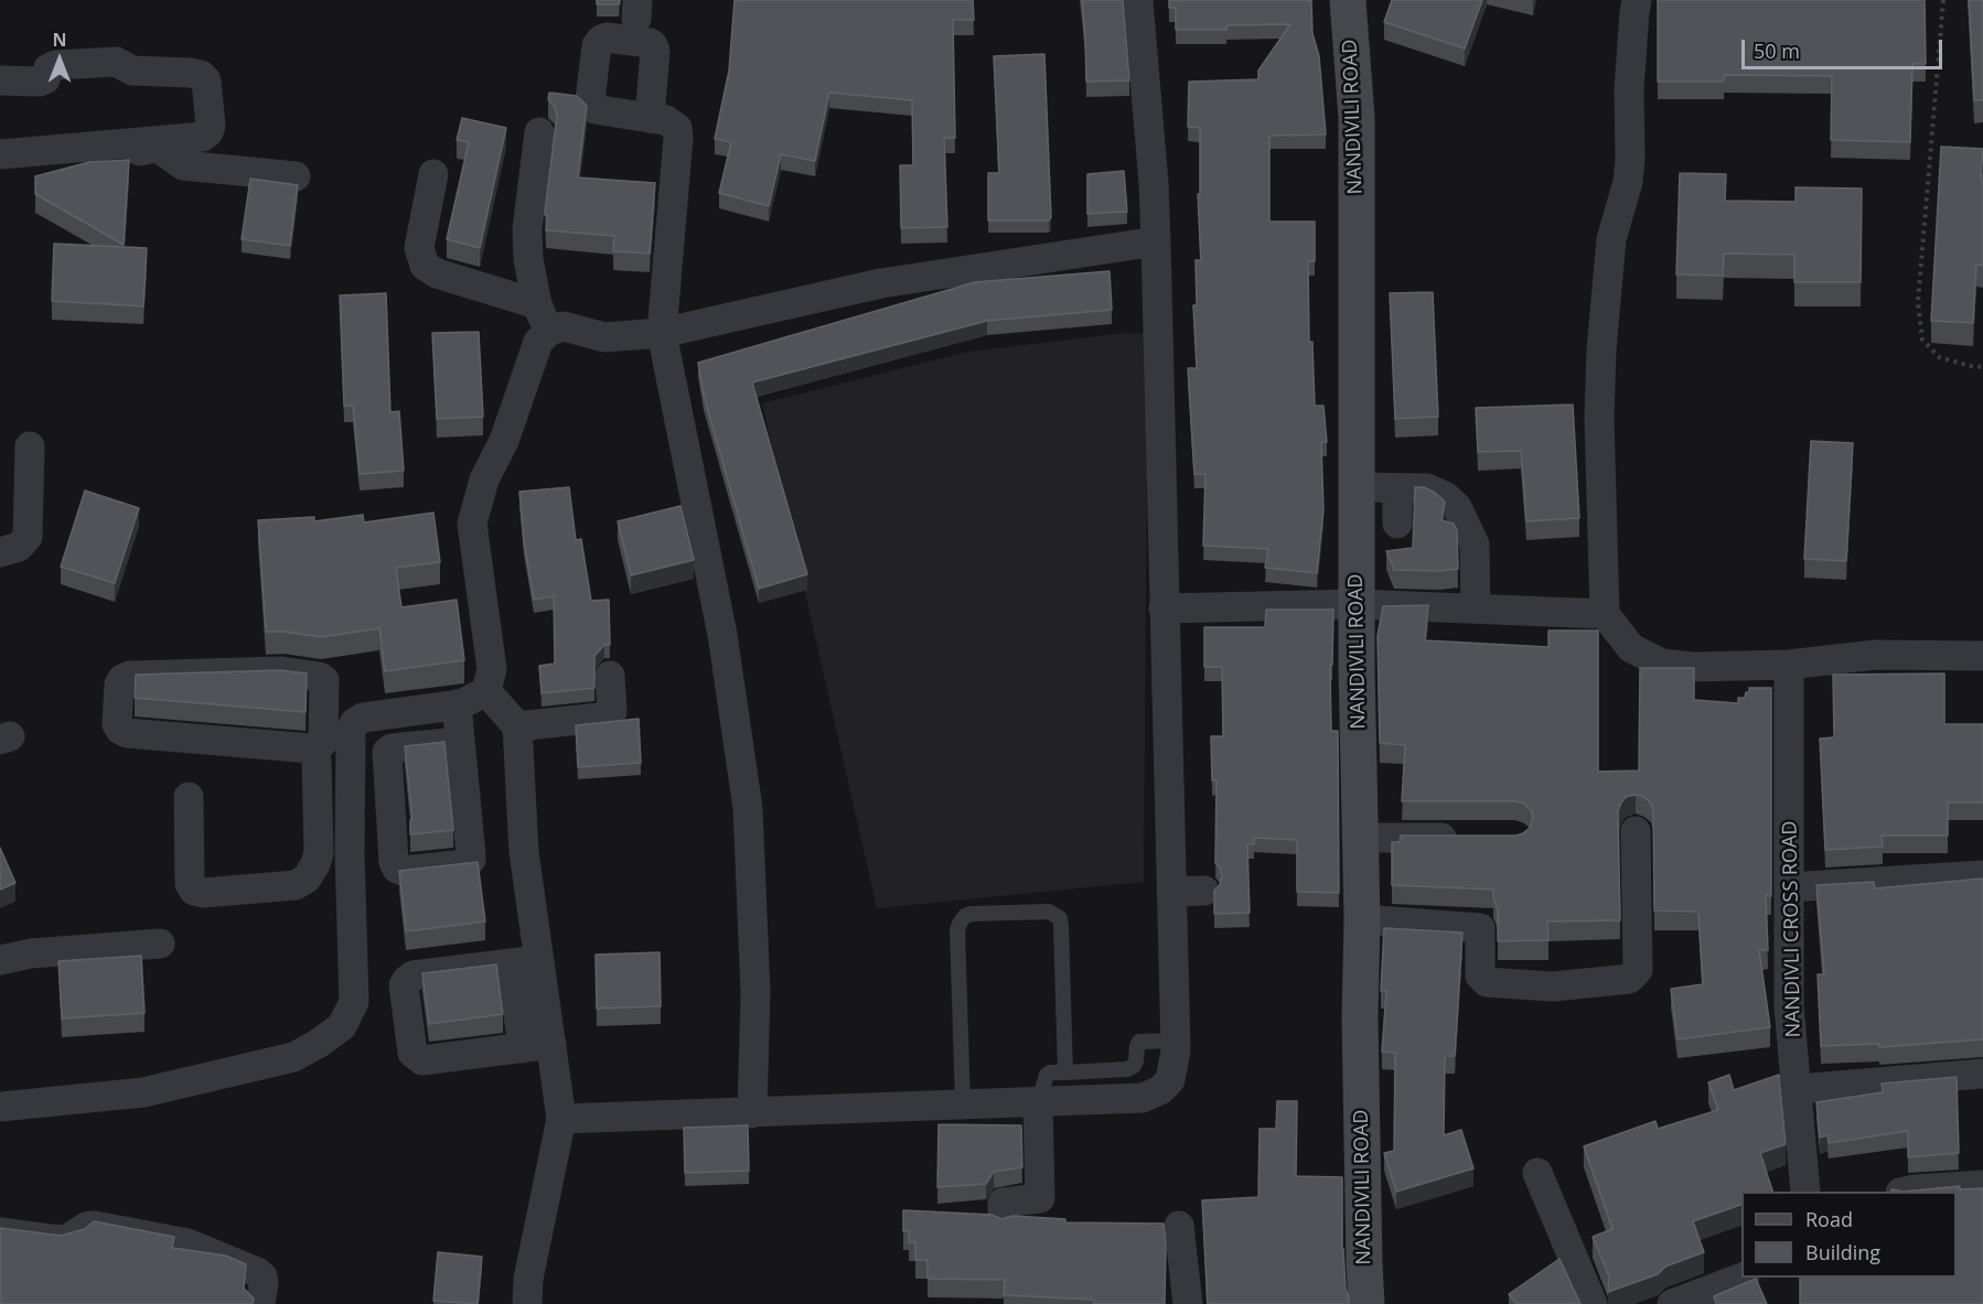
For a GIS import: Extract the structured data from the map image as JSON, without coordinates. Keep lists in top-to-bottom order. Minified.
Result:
{"streets":{"street":["NANDIVILI ROAD","NANDIVLI CROSS ROAD"]},"legend":["Road","Building"],"scale_bar":"50 m","north":"top"}
